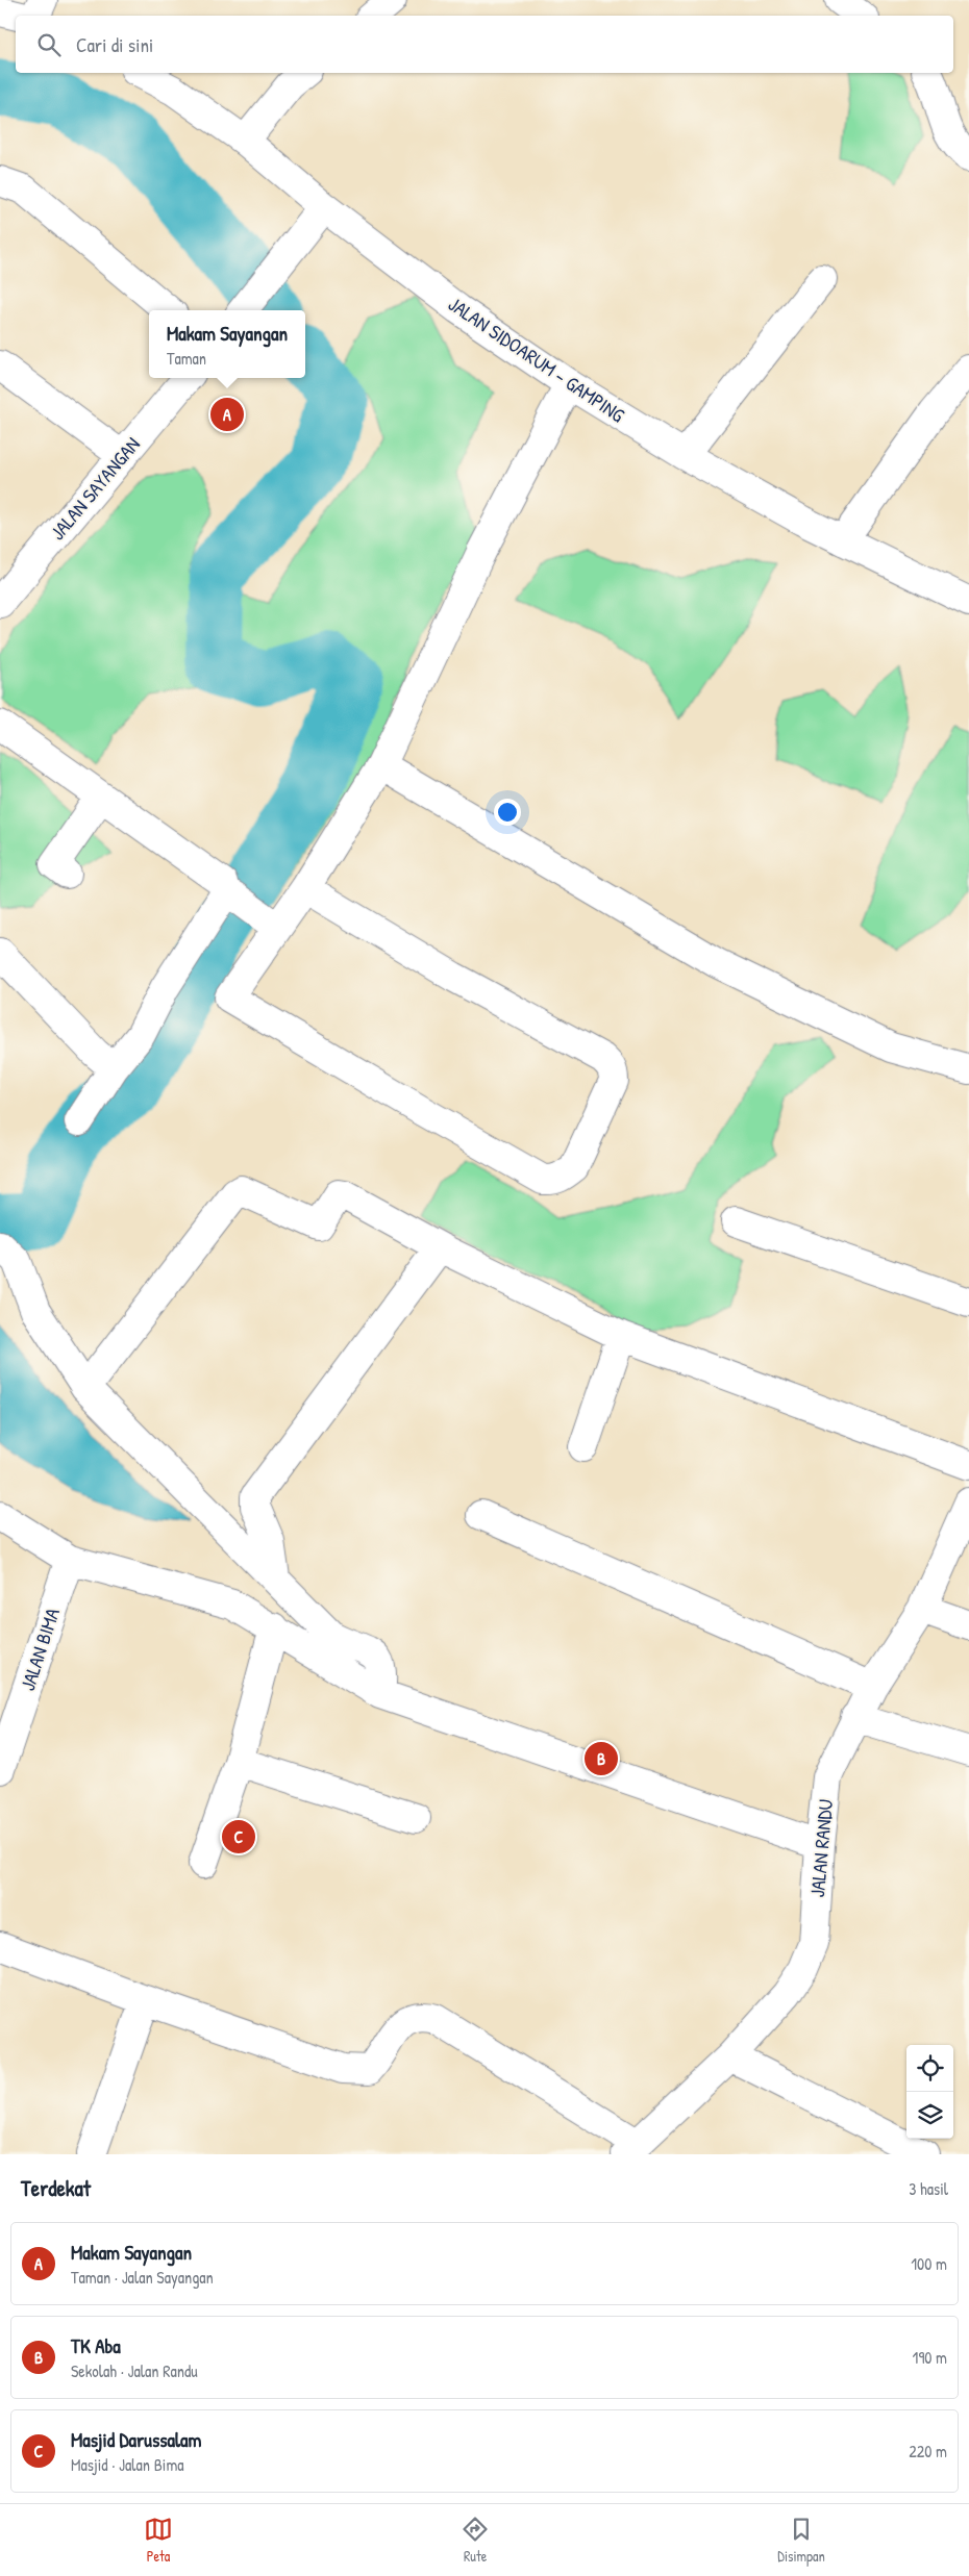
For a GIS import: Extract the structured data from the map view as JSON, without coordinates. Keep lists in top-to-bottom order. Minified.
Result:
{"streets":{"street":["JALAN SIDOARUM - GAMPING","JALAN SAYANGAN","JALAN BIMA","JALAN RANDU"]},"page":{"search":"Cari di sini","popup":["Makam Sayangan","Taman"],"pins":["A","B","C"],"heading":["Terdekat","3 hasil"],"list":[{"mark":"A","name":"Makam Sayangan","note":"Taman · Jalan Sayangan","value":"100 m"},{"mark":"B","name":"TK Aba","note":"Sekolah · Jalan Randu","value":"190 m"},{"mark":"C","name":"Masjid Darussalam","note":"Masjid · Jalan Bima","value":"220 m"}],"nav":["Peta","Rute","Disimpan"]}}
